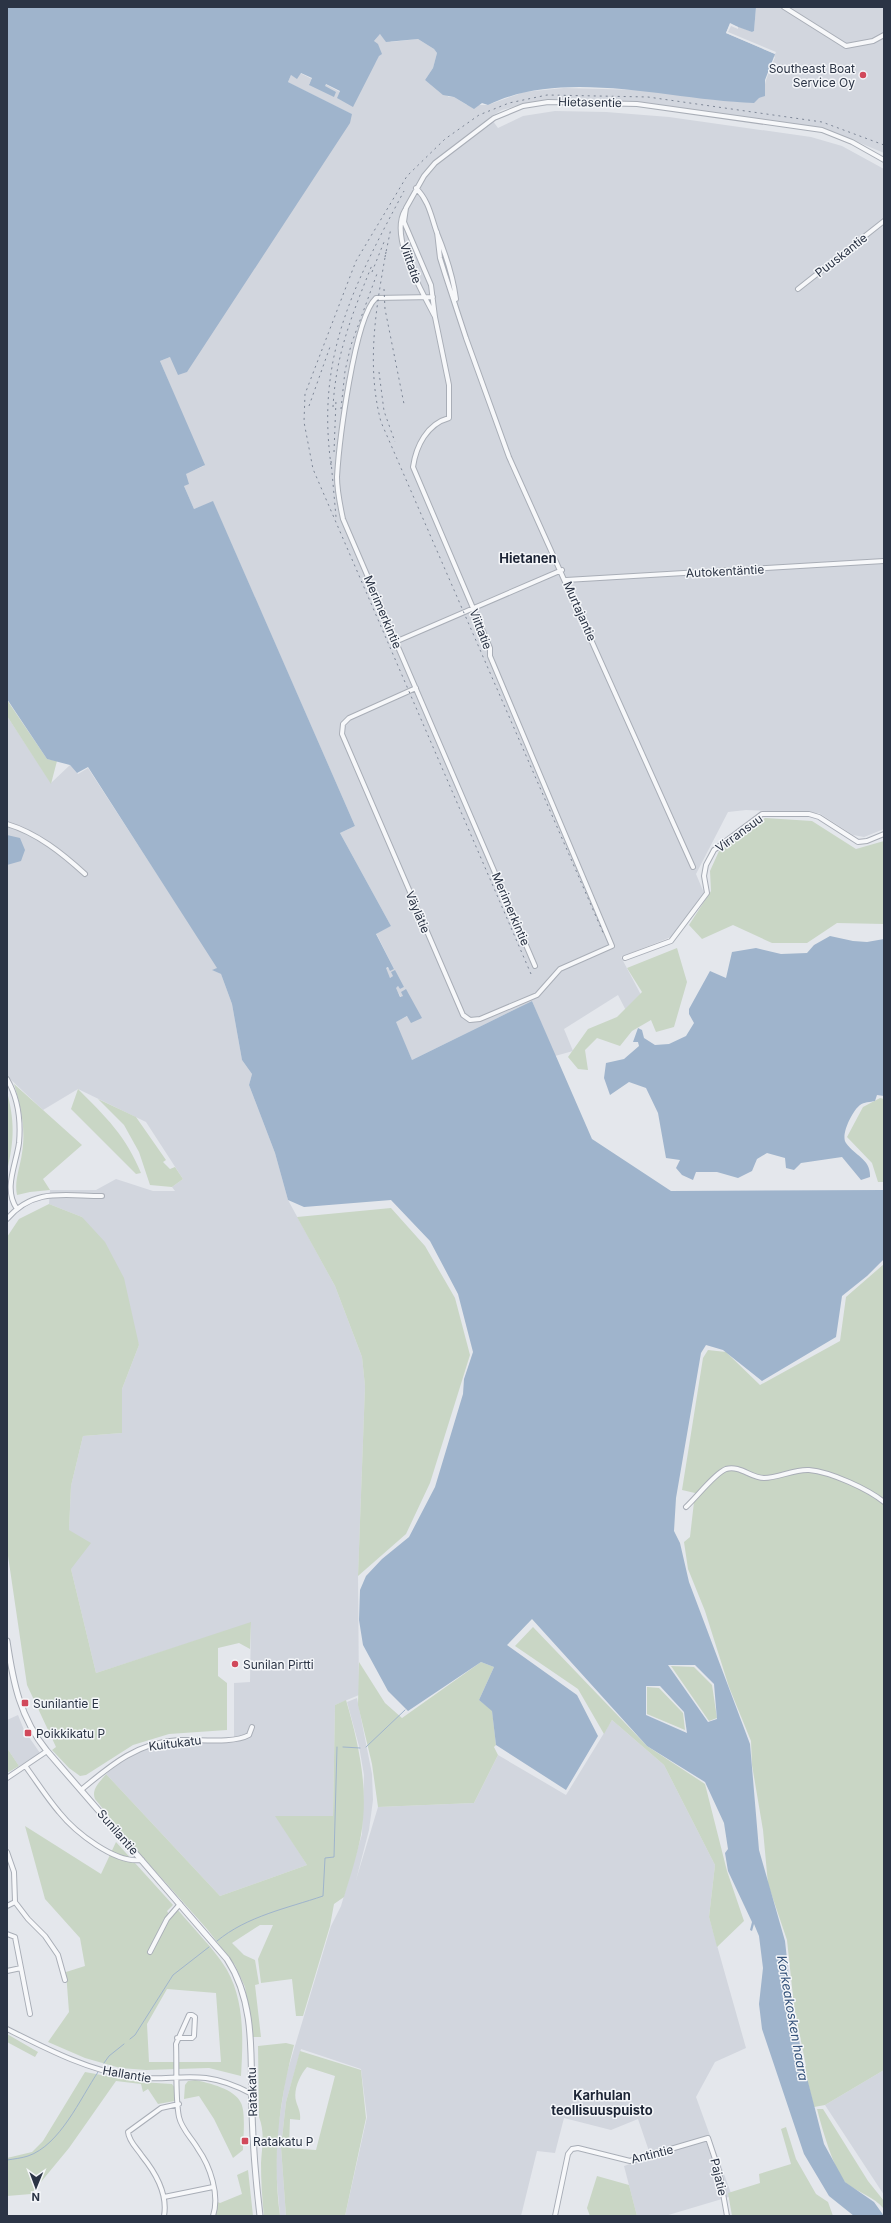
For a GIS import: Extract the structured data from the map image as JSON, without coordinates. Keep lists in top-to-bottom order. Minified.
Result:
{"streets":{"street":["Hietasentie","Puuskantie","Viittatie","Autokentäntie","Murtajantie","Merimerkintie","Virransuu","Väylätie","Kuitukatu","Sunilantie","Hallantie","Ratakatu","Antintie","Pajatie"]},"crossings":[["Hietasentie","Viittatie"],["Viittatie","Merimerkintie"],["Viittatie","Väylätie"],["Autokentäntie","Murtajantie"],["Merimerkintie","Väylätie"],["Kuitukatu","Sunilantie"],["Sunilantie","Ratakatu"],["Hallantie","Ratakatu"],["Antintie","Pajatie"]],"districts":["Hietanen","Karhulan teollisuuspuisto"],"water":["Korkeakosken haara"],"places":{"other":["Southeast Boat Service Oy","Sunilan Pirtti"],"transit":["Sunilantie E","Poikkikatu P","Ratakatu P"]},"north":"bottom"}
